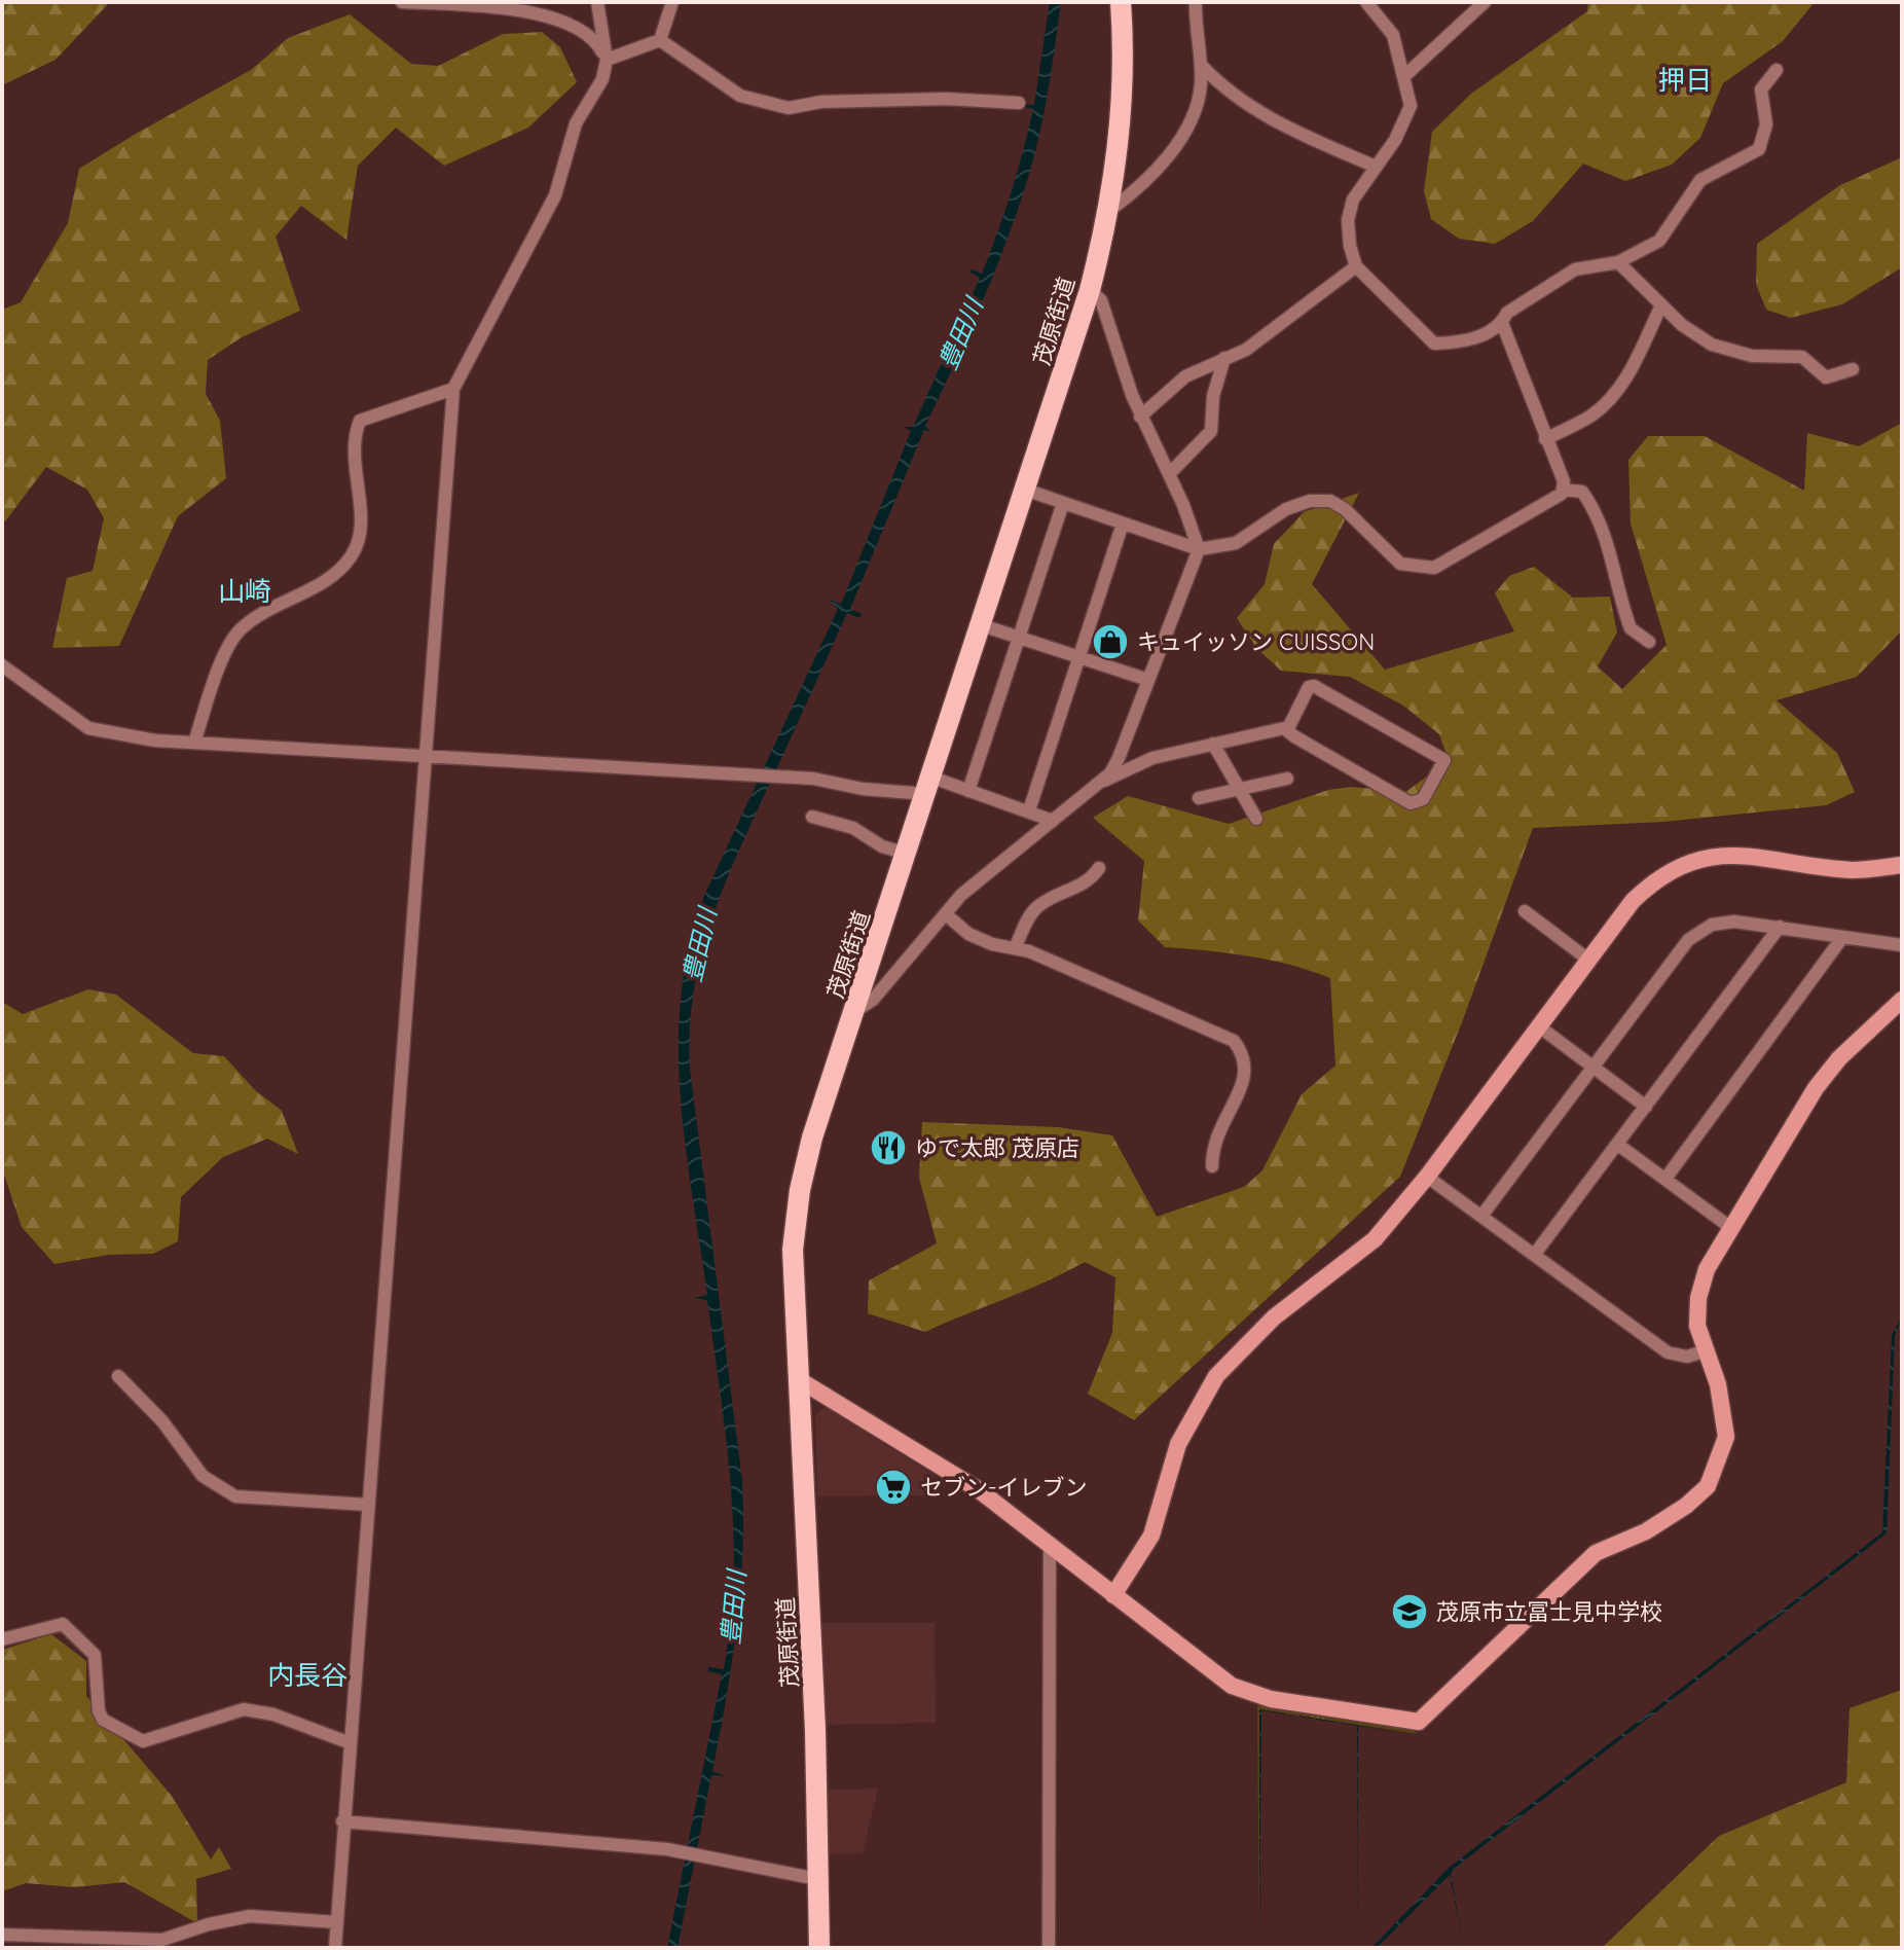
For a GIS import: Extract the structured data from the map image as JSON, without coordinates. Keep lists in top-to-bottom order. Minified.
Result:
{"streets":{"main road":["茂原街道"]},"districts":["押日","山崎","内長谷"],"water":["豊田川"],"places":{"shop":["キュイッソン CUISSON"],"restaurant":["ゆで太郎 茂原店"],"supermarket":["セブン-イレブン"],"school or university":["茂原市立冨士見中学校"]}}
